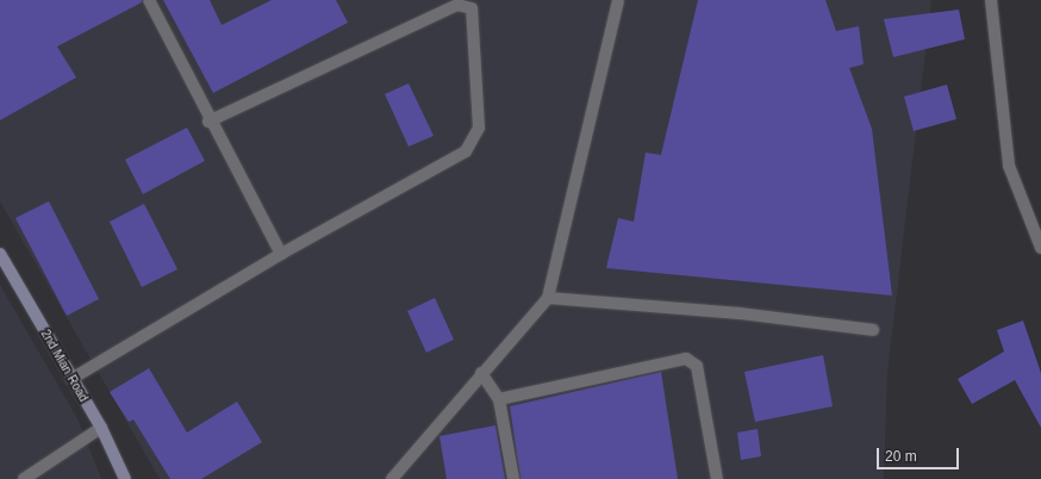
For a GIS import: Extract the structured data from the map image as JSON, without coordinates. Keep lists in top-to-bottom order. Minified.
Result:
{"streets":{"main road":["2nd Mian Road"]},"scale_bar":"20 m"}
